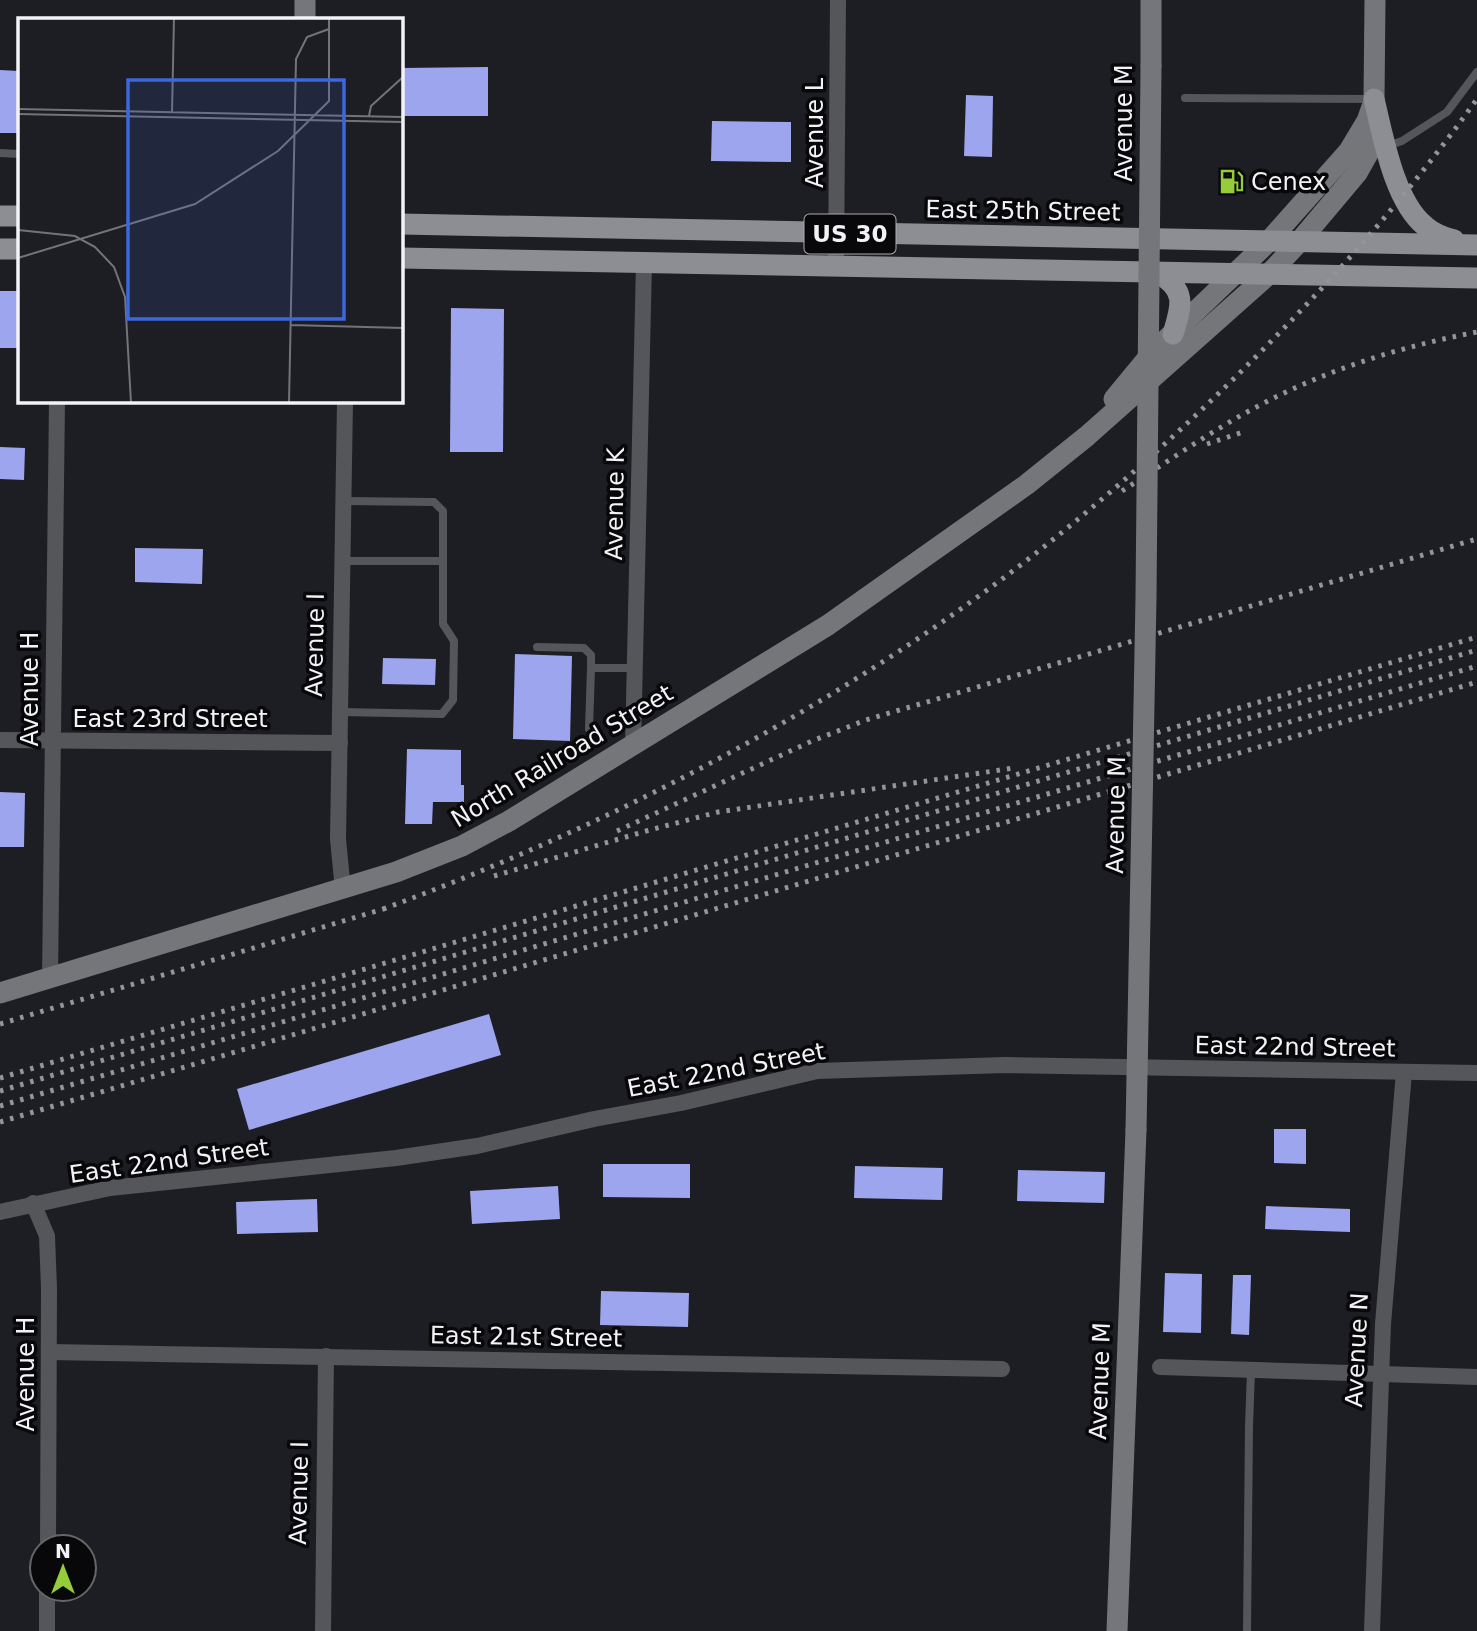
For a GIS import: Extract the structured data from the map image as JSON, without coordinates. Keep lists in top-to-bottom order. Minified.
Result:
{"streets":{"main road":["Avenue M","East 25th Street","US 30","North Railroad Street"],"street":["Avenue L","Avenue K","Avenue I","Avenue H","East 23rd Street","East 22nd Street","East 21st Street","Avenue N"]},"crossings":[["Avenue L","East 25th Street"],["Avenue L","US 30"],["US 30","Avenue K"],["Avenue K","North Railroad Street"],["Avenue I","East 23rd Street"],["Avenue I","North Railroad Street"],["Avenue I","East 21st Street"],["Avenue H","East 23rd Street"],["Avenue H","North Railroad Street"],["Avenue H","East 22nd Street"],["Avenue H","East 21st Street"],["East 22nd Street","Avenue N"]],"places":{"fuel station":["Cenex"]},"north":"top"}
